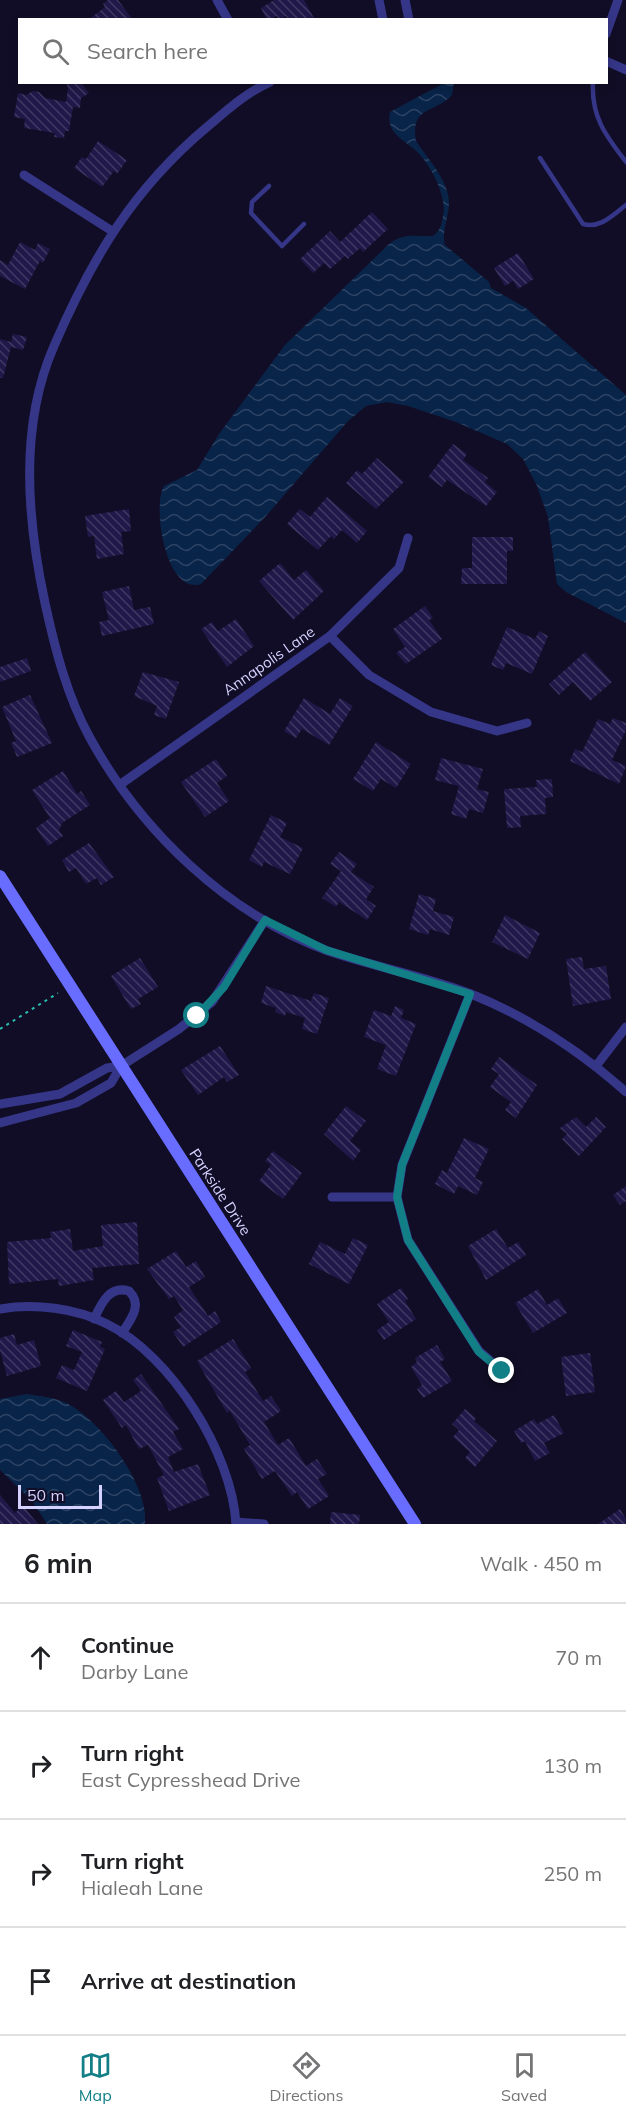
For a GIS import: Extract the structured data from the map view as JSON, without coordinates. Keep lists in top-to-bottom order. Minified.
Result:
{"streets":{"street":["Annapolis Lane","Parkside Drive"]},"scale_bar":"50 m","page":{"search":"Search here","scale":"50 m","heading":["6 min","Walk · 450 m"],"list":[["Continue","Darby Lane","70 m"],["Turn right","East Cypresshead Drive","130 m"],["Turn right","Hialeah Lane","250 m"],"Arrive at destination"],"nav":["Map","Directions","Saved"]}}
